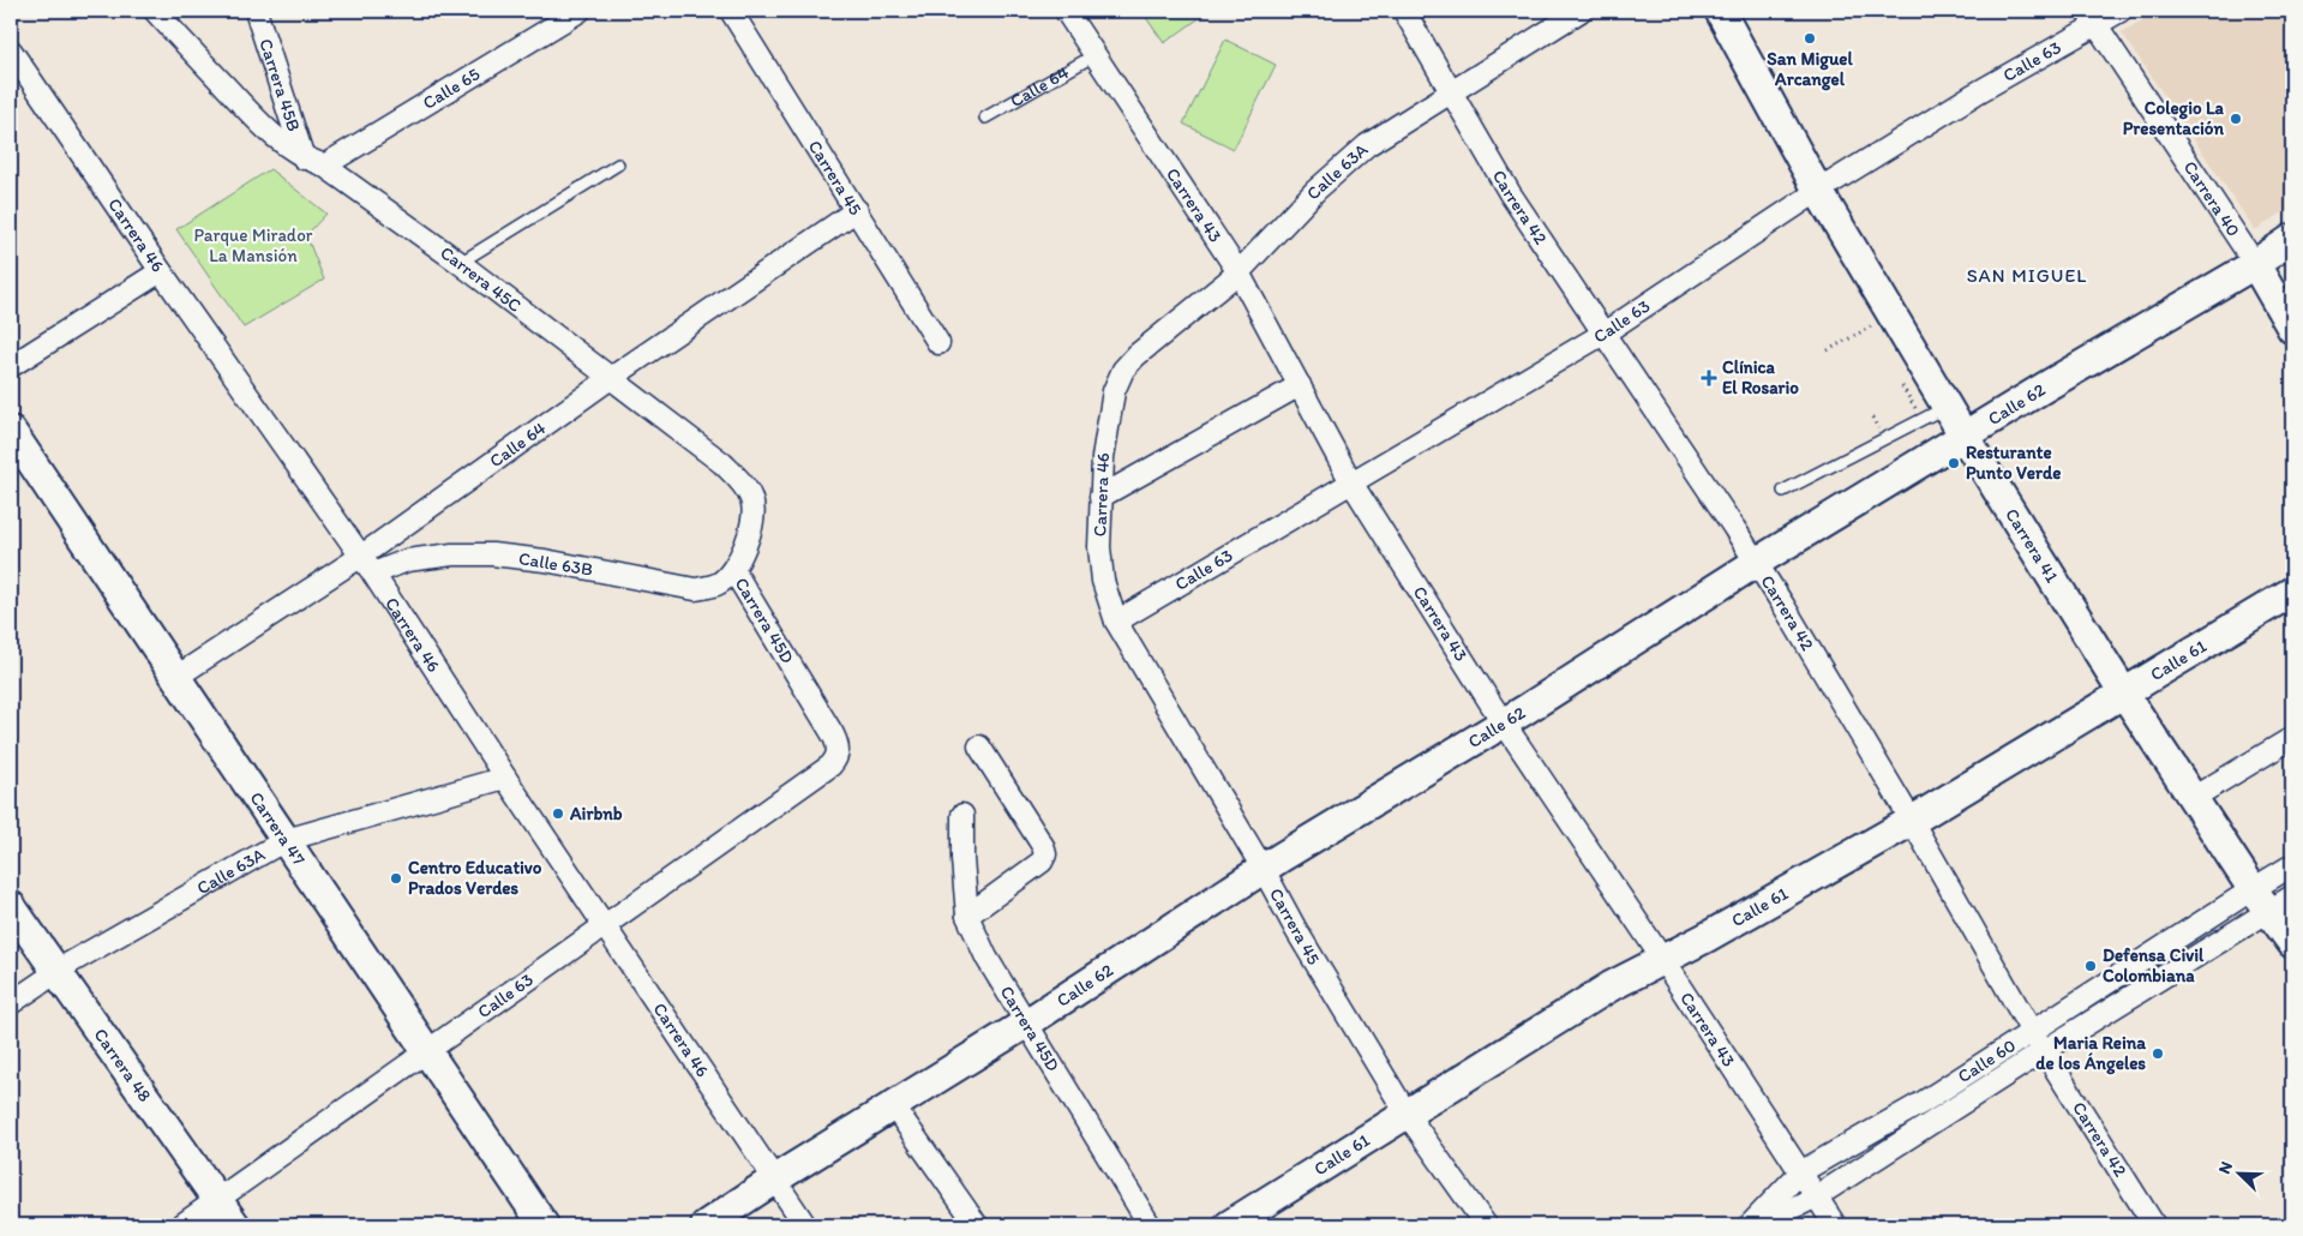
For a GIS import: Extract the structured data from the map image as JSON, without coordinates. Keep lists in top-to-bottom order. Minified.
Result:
{"streets":{"main road":["Carrera 40","Calle 62","Carrera 41","Calle 61","Carrera 47","Carrera 48"],"street":["Calle 63","Carrera 45B","Calle 64","Calle 65","Calle 63A","Carrera 45","Carrera 43","Carrera 42","Carrera 46","Carrera 45C","Calle 63B","Carrera 45D","Calle 60"]},"crossings":[["Calle 63","Carrera 45"],["Calle 63","Carrera 40"],["Calle 63","Carrera 43"],["Calle 63","Carrera 42"],["Calle 63","Carrera 46"],["Calle 63","Carrera 41"],["Calle 63","Carrera 45D"],["Calle 63","Carrera 47"],["Calle 63","Carrera 48"],["Carrera 45B","Calle 65"],["Carrera 45B","Carrera 45C"],["Calle 64","Carrera 45"],["Calle 64","Carrera 43"],["Calle 64","Carrera 46"],["Calle 64","Carrera 45C"],["Calle 64","Carrera 47"],["Calle 65","Carrera 45C"],["Calle 63A","Carrera 43"],["Calle 63A","Carrera 42"],["Calle 63A","Carrera 46"],["Calle 63A","Carrera 47"],["Calle 63A","Carrera 48"],["Carrera 45","Carrera 46"],["Carrera 45","Calle 62"],["Carrera 45","Calle 61"],["Carrera 40","Calle 62"],["Carrera 43","Calle 62"],["Carrera 43","Calle 61"],["Carrera 43","Calle 60"],["Carrera 42","Calle 62"],["Carrera 42","Calle 61"],["Carrera 42","Calle 60"],["Carrera 46","Calle 62"],["Carrera 46","Calle 63B"],["Carrera 45C","Calle 63B"],["Carrera 45C","Carrera 45D"],["Calle 62","Carrera 41"],["Calle 62","Carrera 45D"],["Carrera 41","Calle 61"],["Carrera 41","Calle 60"],["Calle 63B","Carrera 45D"]],"districts":["SAN MIGUEL"],"parks":["Parque Mirador La Mansión"],"places":{"other":["San Miguel Arcangel","Colegio La Presentación","Resturante Punto Verde","Airbnb","Centro Educativo Prados Verdes","Defensa Civil Colombiana","Maria Reina de los Ángeles"],"health":["Clínica El Rosario"]},"north":"top left"}
